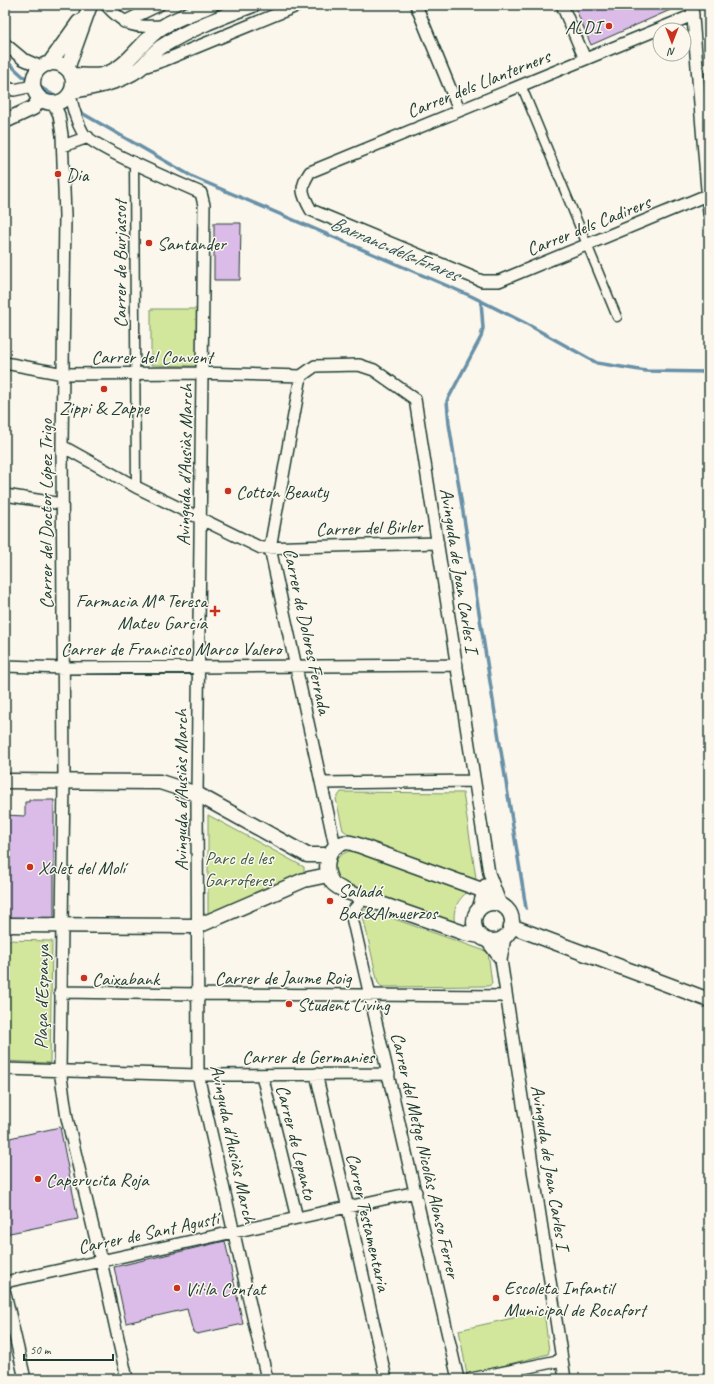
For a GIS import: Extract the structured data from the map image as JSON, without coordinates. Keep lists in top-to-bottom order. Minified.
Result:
{"streets":{"street":["Carrer dels Llanterners","Carrer dels Cadirers","Carrer de Burjassot","Carrer del Convent","Avinguda d'Ausiàs March","Carrer del Doctor López Trigo","Carrer del Birler","Avinguda de Joan Carles I","Carrer de Dolores Ferrada","Carrer de Francisco Marco Valero","Carrer de Jaume Roig","Plaça d'Espanya","Carrer de Germanies","Carrer de Lepanto","Carrer del Metge Nicolàs Alonso Ferrer","Carrer Testamentaria","Carrer de Sant Agustí"]},"crossings":[["Carrer dels Llanterners","Carrer dels Cadirers"],["Carrer de Burjassot","Carrer del Convent"],["Carrer de Burjassot","Avinguda d'Ausiàs March"],["Carrer de Burjassot","Carrer del Birler"],["Carrer del Convent","Avinguda d'Ausiàs March"],["Carrer del Convent","Carrer del Doctor López Trigo"],["Carrer del Convent","Avinguda de Joan Carles I"],["Carrer del Convent","Carrer de Dolores Ferrada"],["Avinguda d'Ausiàs March","Carrer del Birler"],["Avinguda d'Ausiàs March","Carrer de Francisco Marco Valero"],["Avinguda d'Ausiàs March","Carrer de Jaume Roig"],["Avinguda d'Ausiàs March","Carrer de Germanies"],["Avinguda d'Ausiàs March","Carrer de Sant Agustí"],["Carrer del Doctor López Trigo","Carrer del Birler"],["Carrer del Doctor López Trigo","Carrer de Francisco Marco Valero"],["Carrer del Doctor López Trigo","Plaça d'Espanya"],["Carrer del Birler","Avinguda de Joan Carles I"],["Carrer del Birler","Carrer de Dolores Ferrada"],["Avinguda de Joan Carles I","Carrer de Dolores Ferrada"],["Avinguda de Joan Carles I","Carrer de Francisco Marco Valero"],["Avinguda de Joan Carles I","Carrer de Jaume Roig"],["Carrer de Dolores Ferrada","Carrer de Francisco Marco Valero"],["Carrer de Jaume Roig","Plaça d'Espanya"],["Carrer de Jaume Roig","Carrer del Metge Nicolàs Alonso Ferrer"],["Plaça d'Espanya","Carrer de Germanies"],["Carrer de Germanies","Carrer de Lepanto"],["Carrer de Germanies","Carrer del Metge Nicolàs Alonso Ferrer"],["Carrer de Germanies","Carrer Testamentaria"],["Carrer de Lepanto","Carrer de Sant Agustí"],["Carrer del Metge Nicolàs Alonso Ferrer","Carrer de Sant Agustí"],["Carrer Testamentaria","Carrer de Sant Agustí"]],"water":["Barranc dels Frares"],"parks":["Parc de les Garroferes"],"places":{"other":["ALDI","Dia","Santander","Zippi & Zappe","Cotton Beauty","Xalet del Molí","Saladá Bar&Almuerzos","Caixabank","Student Living","Caperucita Roja","Vil·la Contat","Escoleta Infantil Municipal de Rocafort"],"health":["Farmacia Mª Teresa Mateu García"]},"scale_bar":"50 m","north":"bottom"}
